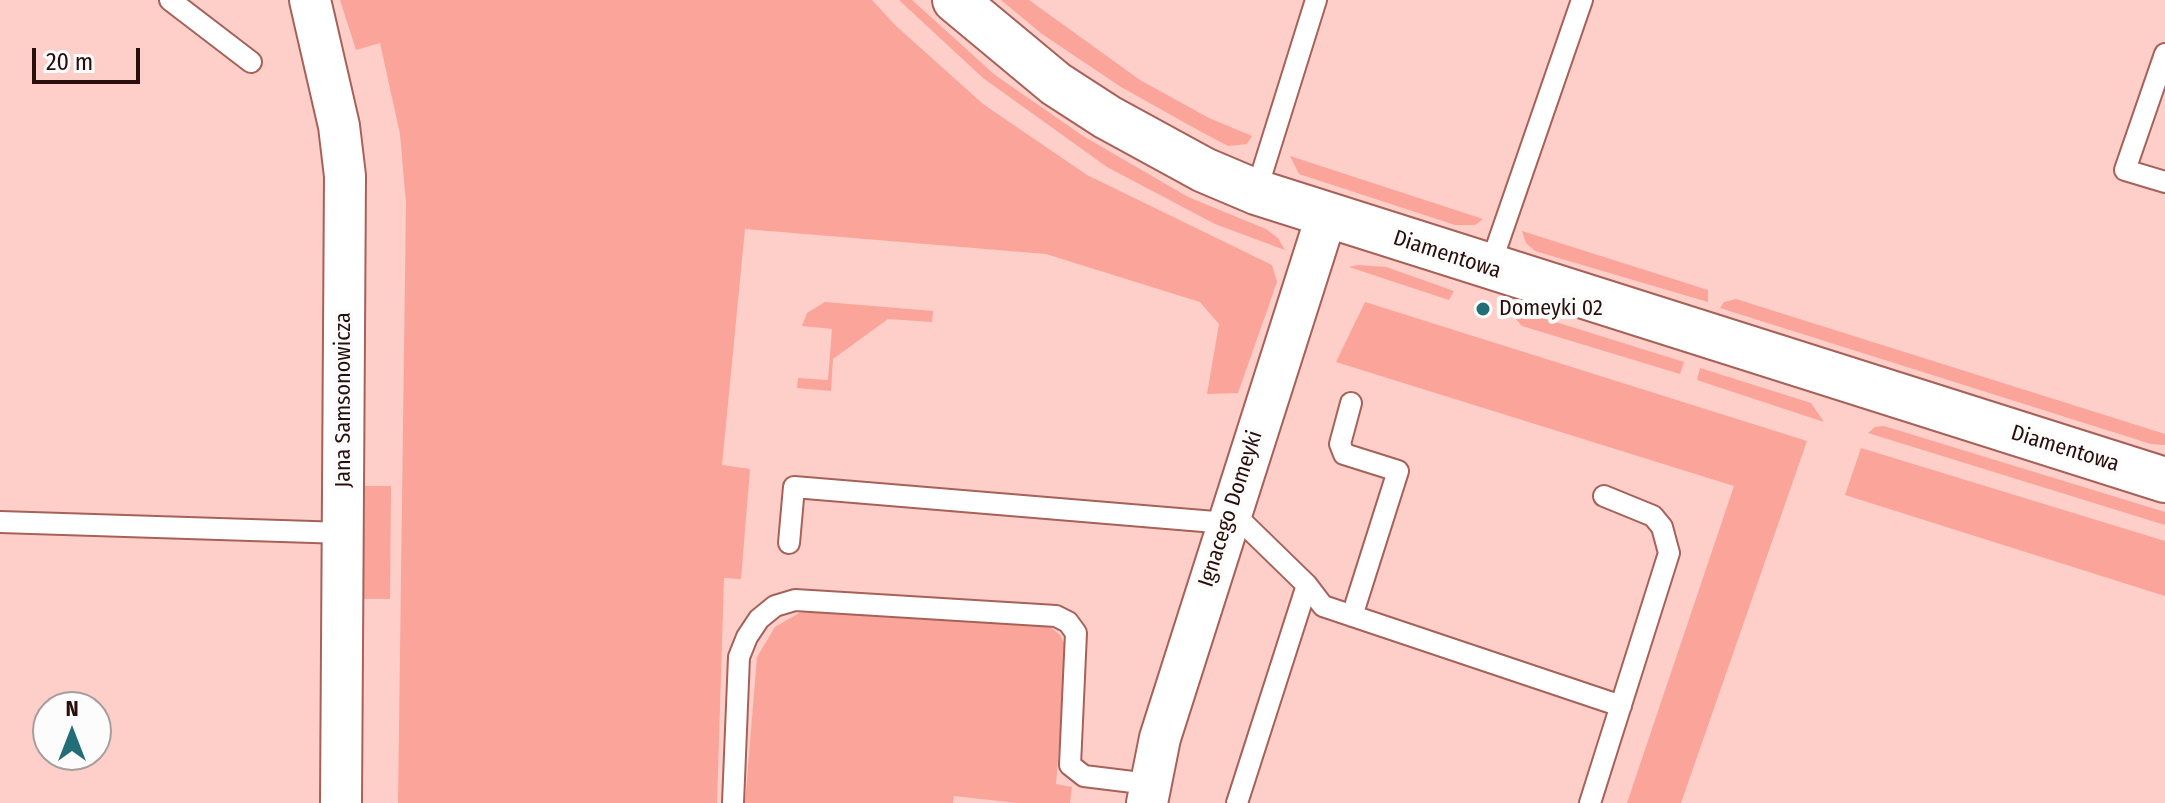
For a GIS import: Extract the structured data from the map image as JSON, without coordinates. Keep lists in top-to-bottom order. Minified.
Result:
{"streets":{"street":["Diamentowa","Jana Samsonowicza","Ignacego Domeyki"]},"crossings":[["Diamentowa","Ignacego Domeyki"]],"places":["Domeyki 02"],"scale_bar":"20 m","north":"top"}
